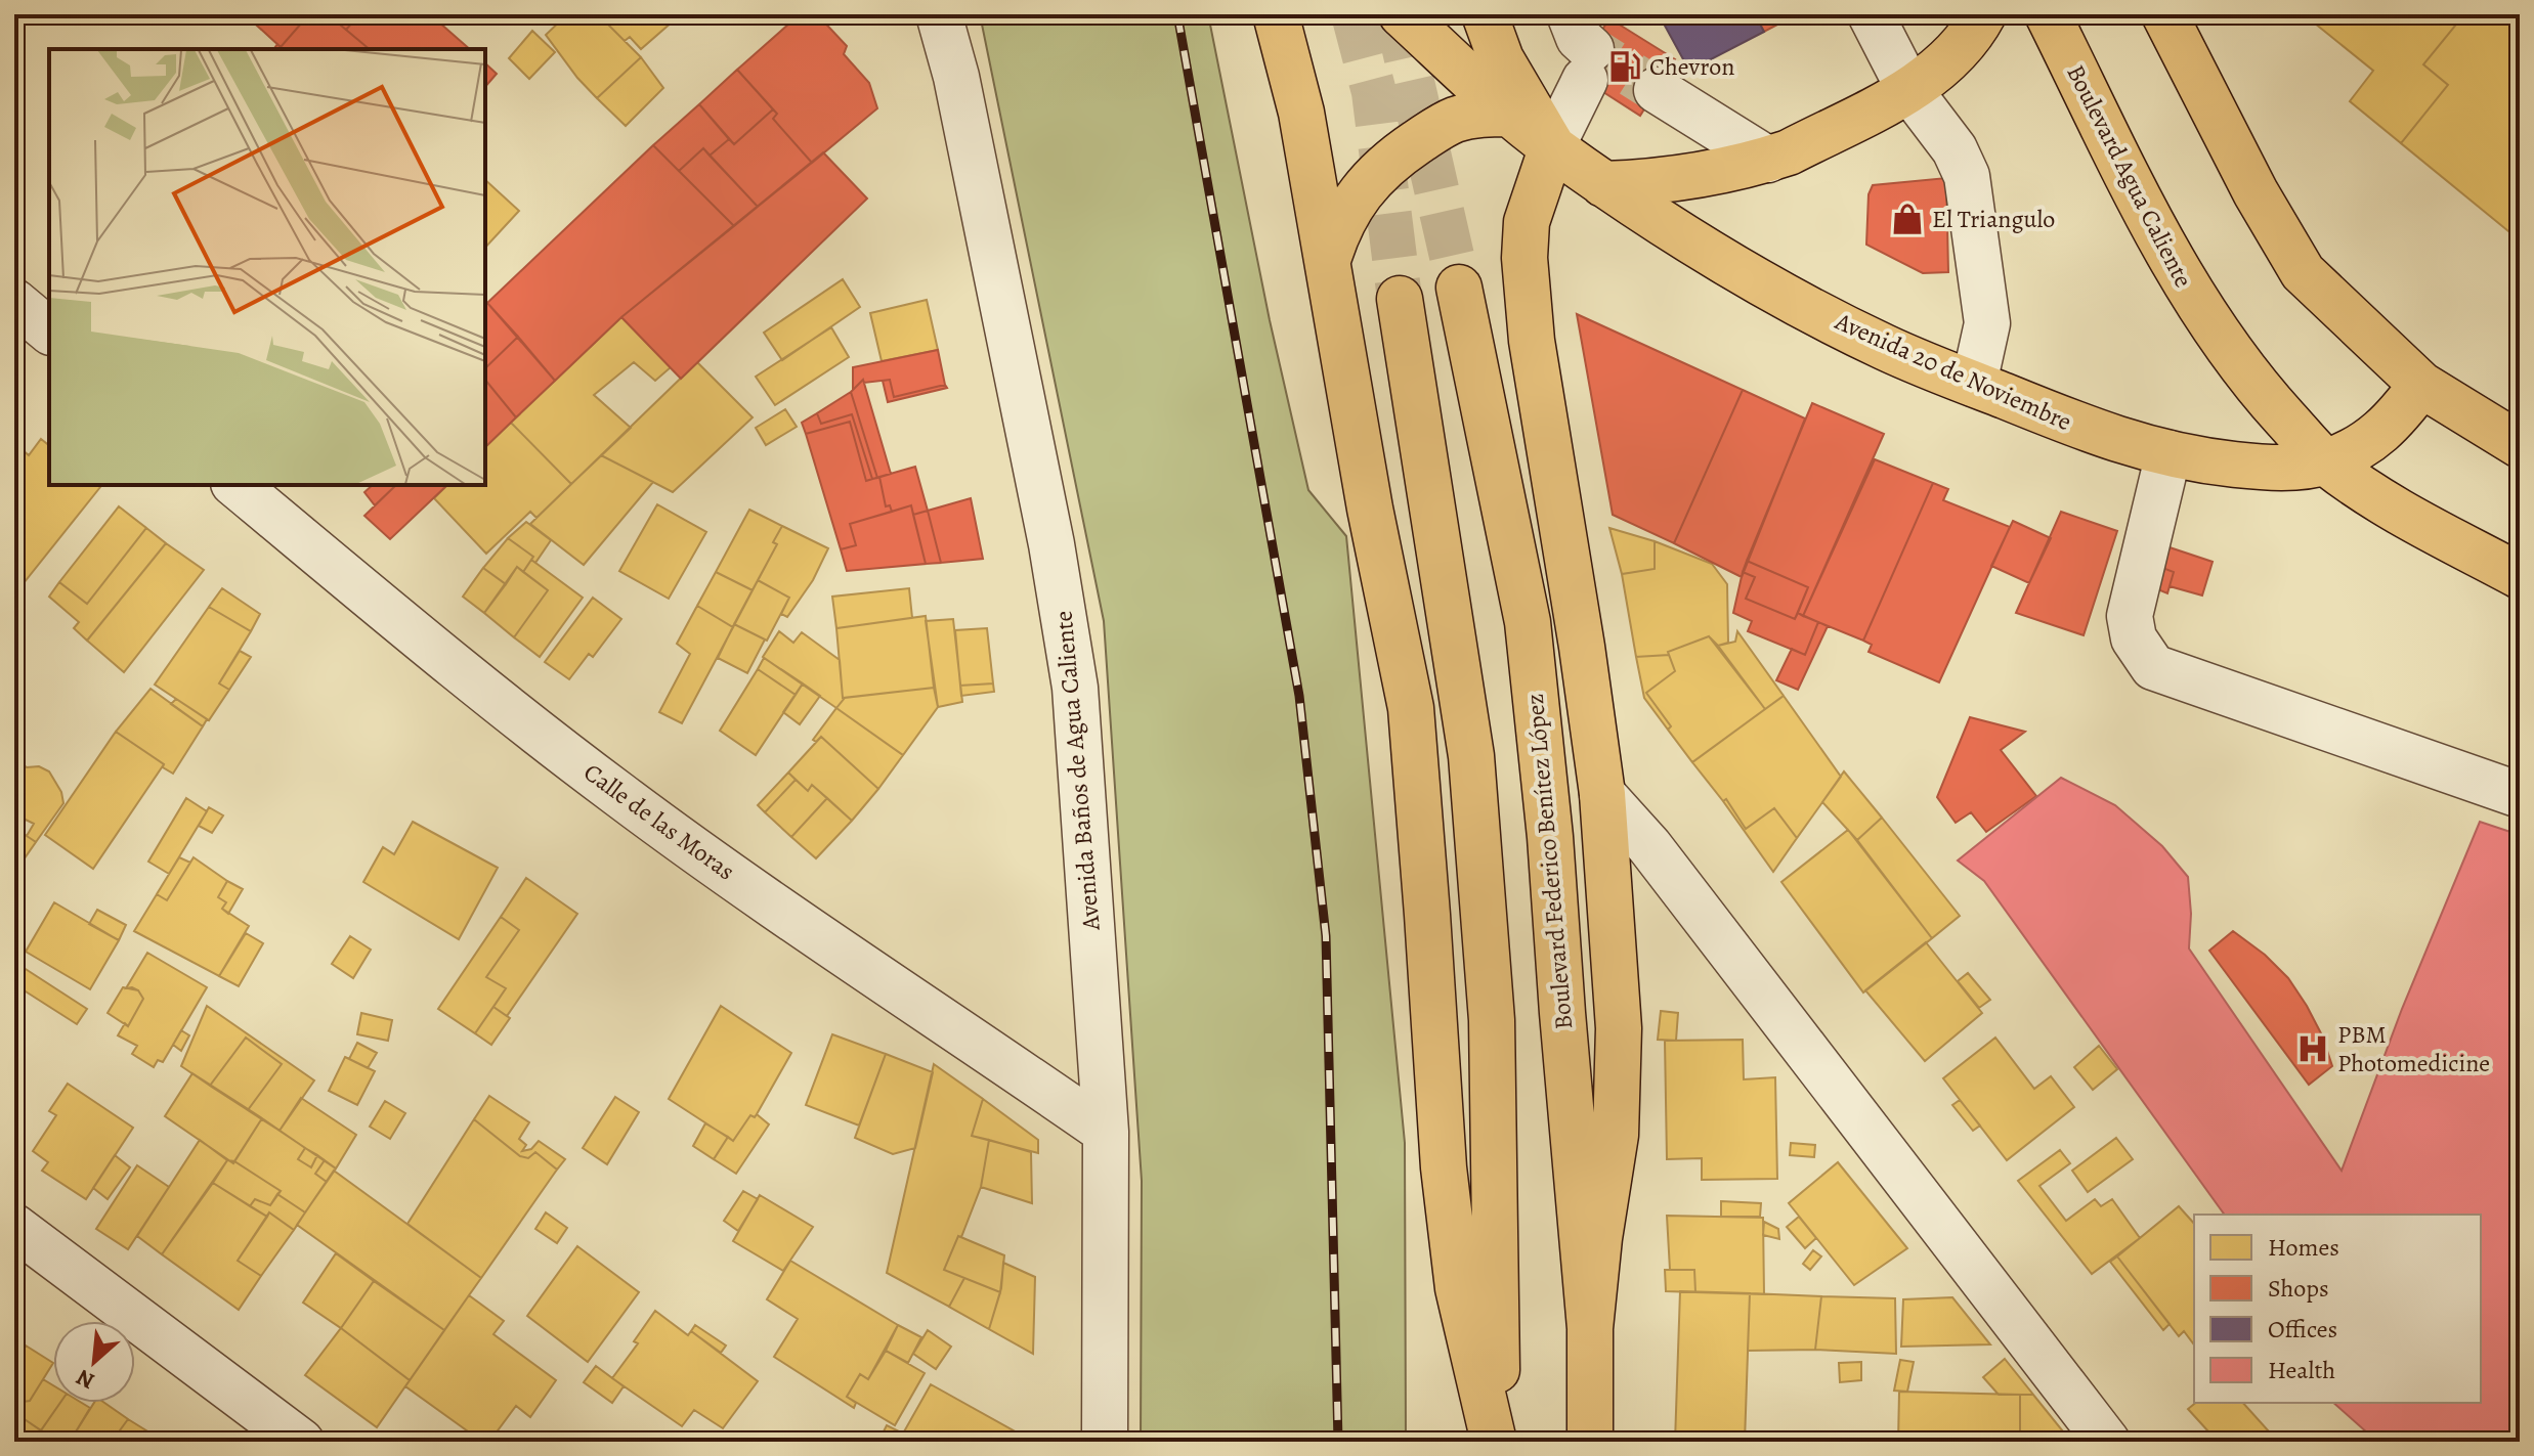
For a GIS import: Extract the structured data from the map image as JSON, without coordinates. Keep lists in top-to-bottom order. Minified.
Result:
{"streets":{"main road":["Boulevard Agua Caliente","Avenida 20 de Noviembre","Boulevard Federico Benítez López"],"street":["Avenida Baños de Agua Caliente","Calle de las Moras"]},"crossings":[["Boulevard Agua Caliente","Avenida 20 de Noviembre"],["Avenida Baños de Agua Caliente","Calle de las Moras"]],"places":{"fuel station":["Chevron"],"shop":["El Triangulo"],"hospital":["PBM Photomedicine"]},"legend":["Homes","Shops","Offices","Health"],"north":"bottom left"}
